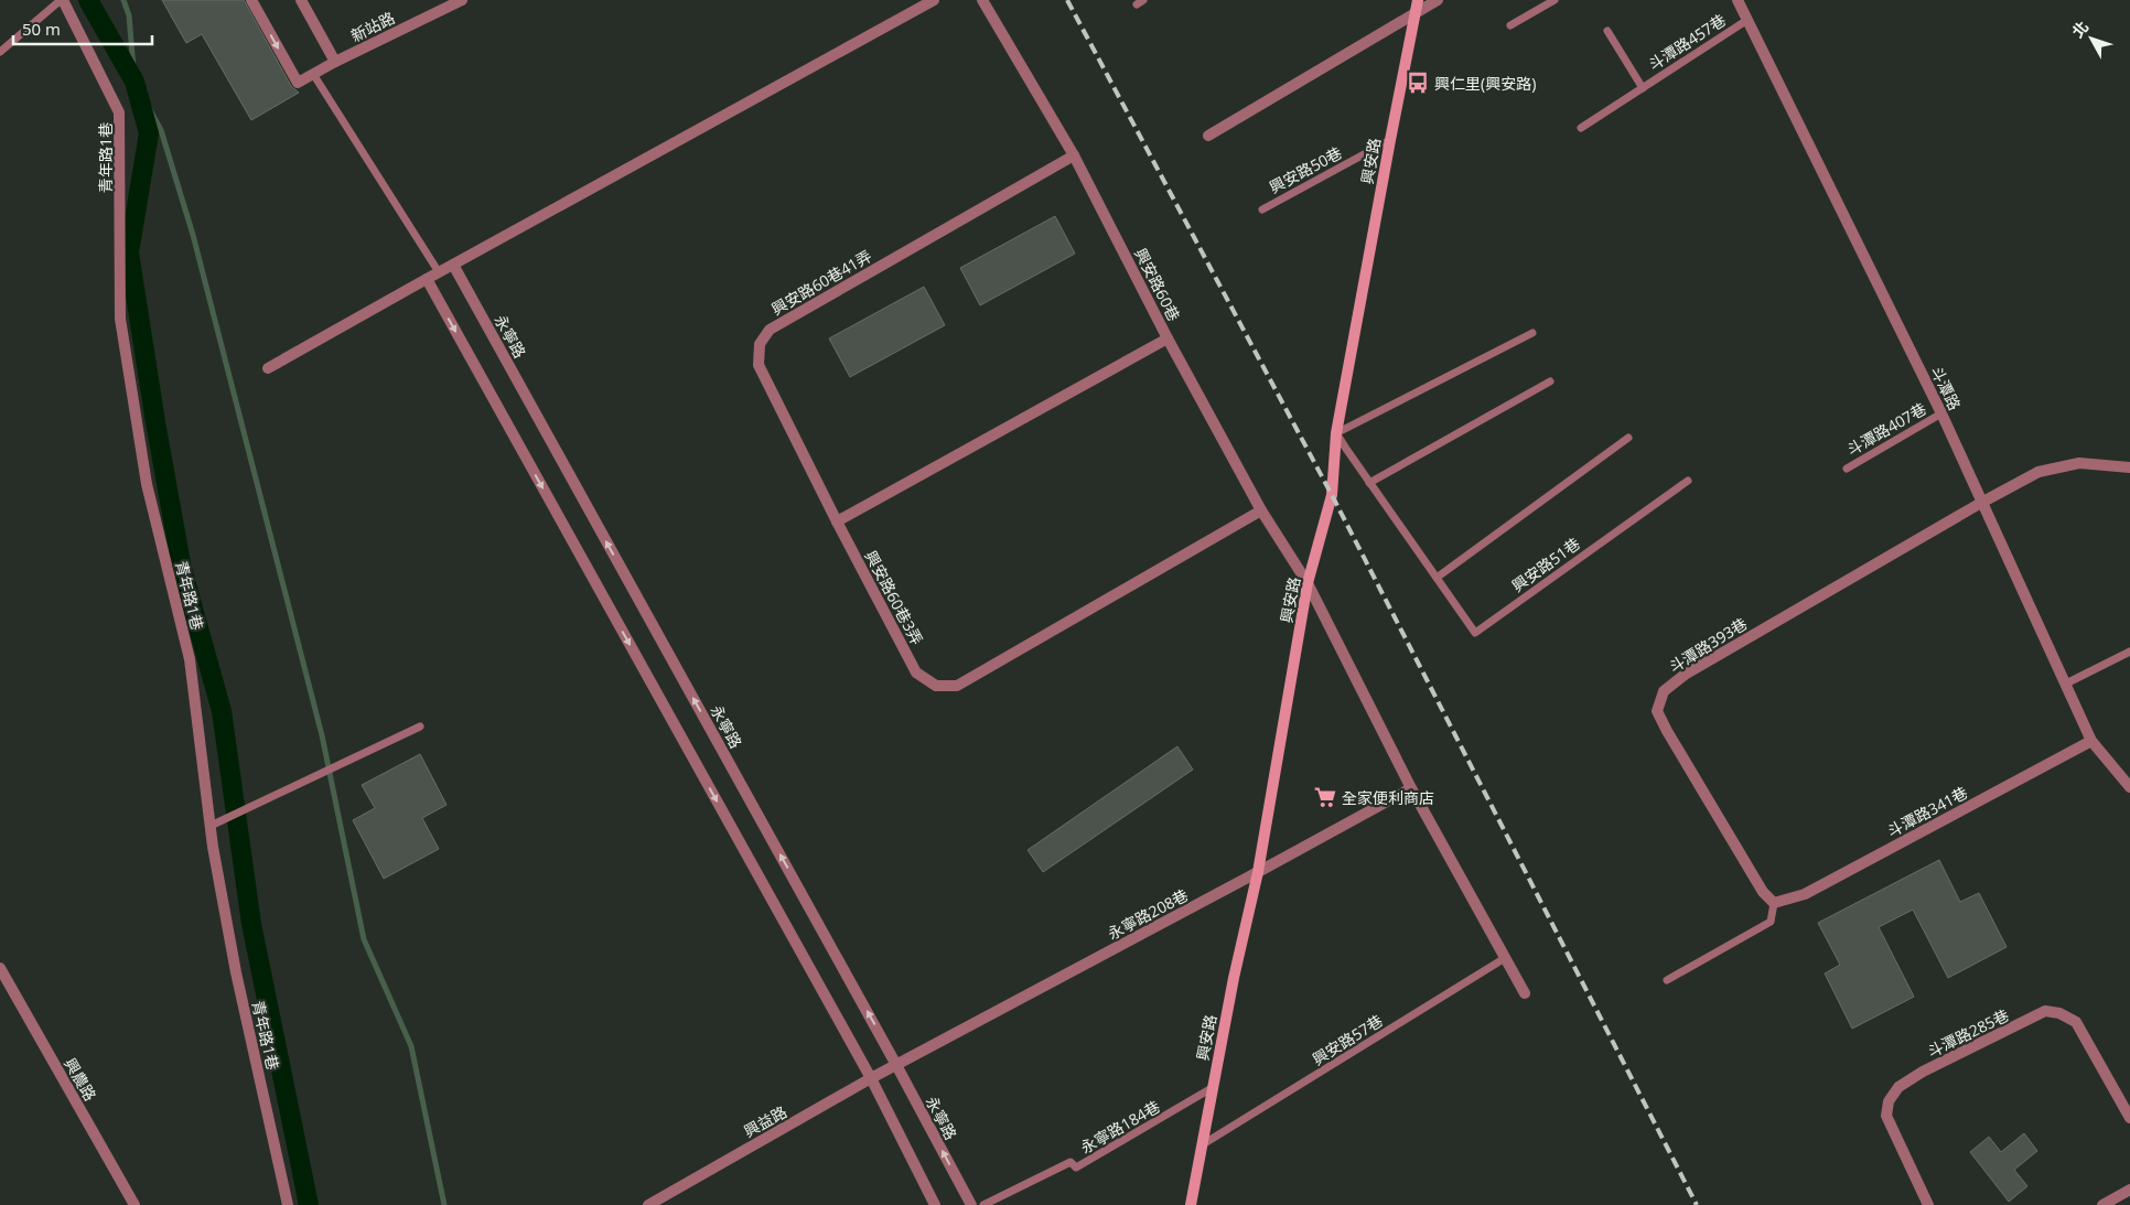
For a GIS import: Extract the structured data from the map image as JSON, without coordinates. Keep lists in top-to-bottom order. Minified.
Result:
{"streets":{"street":["新站路","青年路1巷","興安路","興安路60巷41弄","興安路60巷","永寧路","斗潭路","興安路60巷3弄","斗潭路393巷","斗潭路341巷","永寧路208巷","斗潭路285巷","興農路","興益路"],"lane":["斗潭路457巷","興安路50巷","斗潭路407巷","興安路51巷","興安路57巷","永寧路184巷"]},"crossings":[["斗潭路457巷","斗潭路"],["興安路","興安路50巷"],["興安路","興安路60巷"],["興安路","興安路51巷"],["興安路","永寧路208巷"],["興安路","興安路57巷"],["興安路","永寧路184巷"],["興安路60巷41弄","興安路60巷"],["興安路60巷41弄","興安路60巷3弄"],["興安路60巷","興安路60巷3弄"],["興安路60巷","永寧路208巷"],["興安路60巷","興安路57巷"],["永寧路","永寧路208巷"],["永寧路","興益路"],["斗潭路","斗潭路407巷"],["斗潭路","斗潭路393巷"],["斗潭路","斗潭路341巷"],["斗潭路393巷","斗潭路341巷"],["永寧路208巷","興益路"]],"places":{"bus stop":["興仁里(興安路)"],"supermarket":["全家便利商店"]},"scale_bar":"50 m","north":"top left"}
